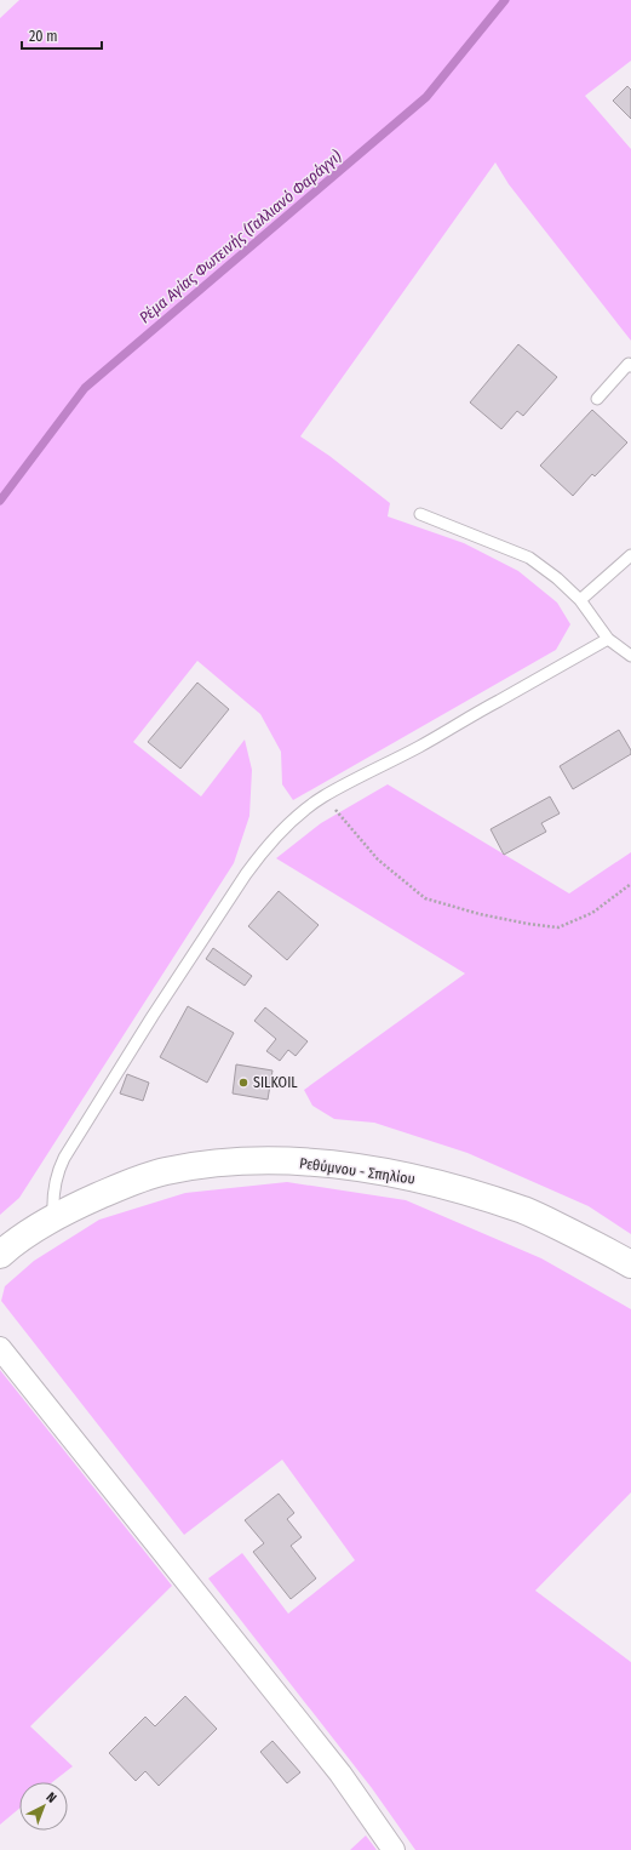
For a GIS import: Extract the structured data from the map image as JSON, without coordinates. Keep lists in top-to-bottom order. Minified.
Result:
{"streets":{"main road":["Ρεθύμνου - Σπηλίου"]},"water":["Ρέμα Αγίας Φωτεινής (Γαλλιανό Φαράγγι)"],"places":["SILKOIL"],"scale_bar":"20 m","north":"top right"}
